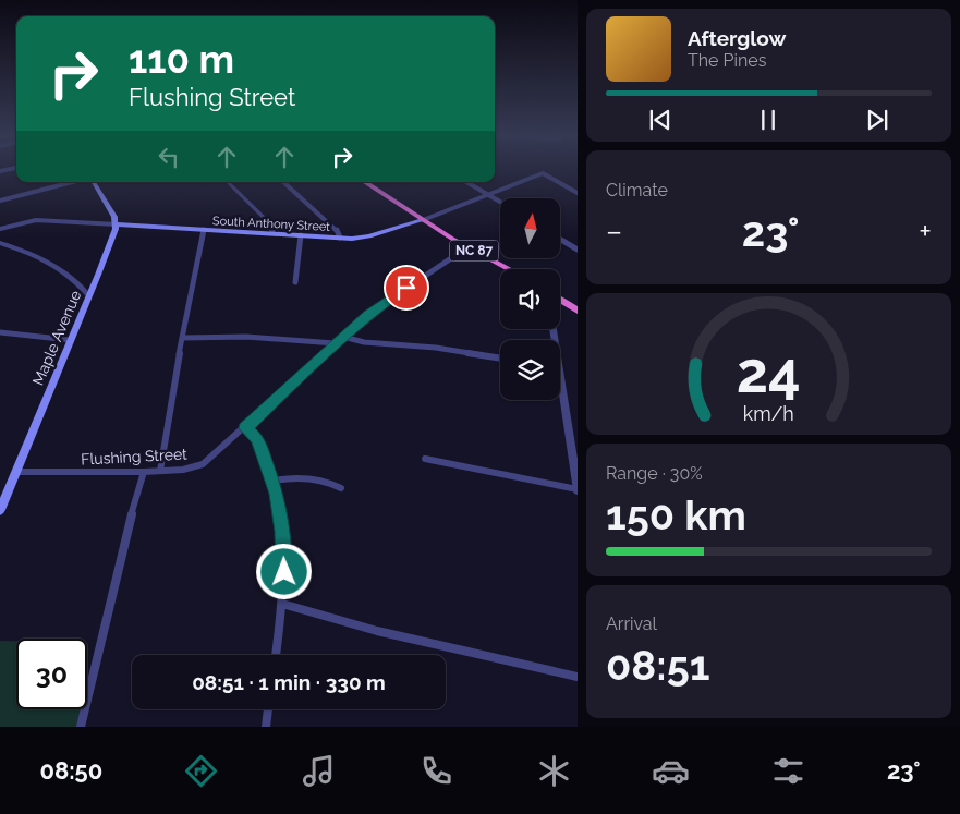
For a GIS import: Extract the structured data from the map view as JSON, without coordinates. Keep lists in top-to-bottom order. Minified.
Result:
{"streets":{"highway":["NC 87"],"main road":["South Anthony Street","Maple Avenue"],"street":["Flushing Street"]},"crossings":[["South Anthony Street","NC 87"],["South Anthony Street","Maple Avenue"],["NC 87","Flushing Street"],["Maple Avenue","Flushing Street"]],"north":"top","page":{"turn":["110 m","Flushing Street"],"song":["Afterglow","The Pines"],"tile":["Climate",["Range · 30%","150 km"],["Arrival","08:51"]],"heat":["−","23°","+"],"limit":"30","trip":"08:51 · 1 min · 330 m","tabs":["08:50","23°"],"gauge":["24","km/h"]}}
